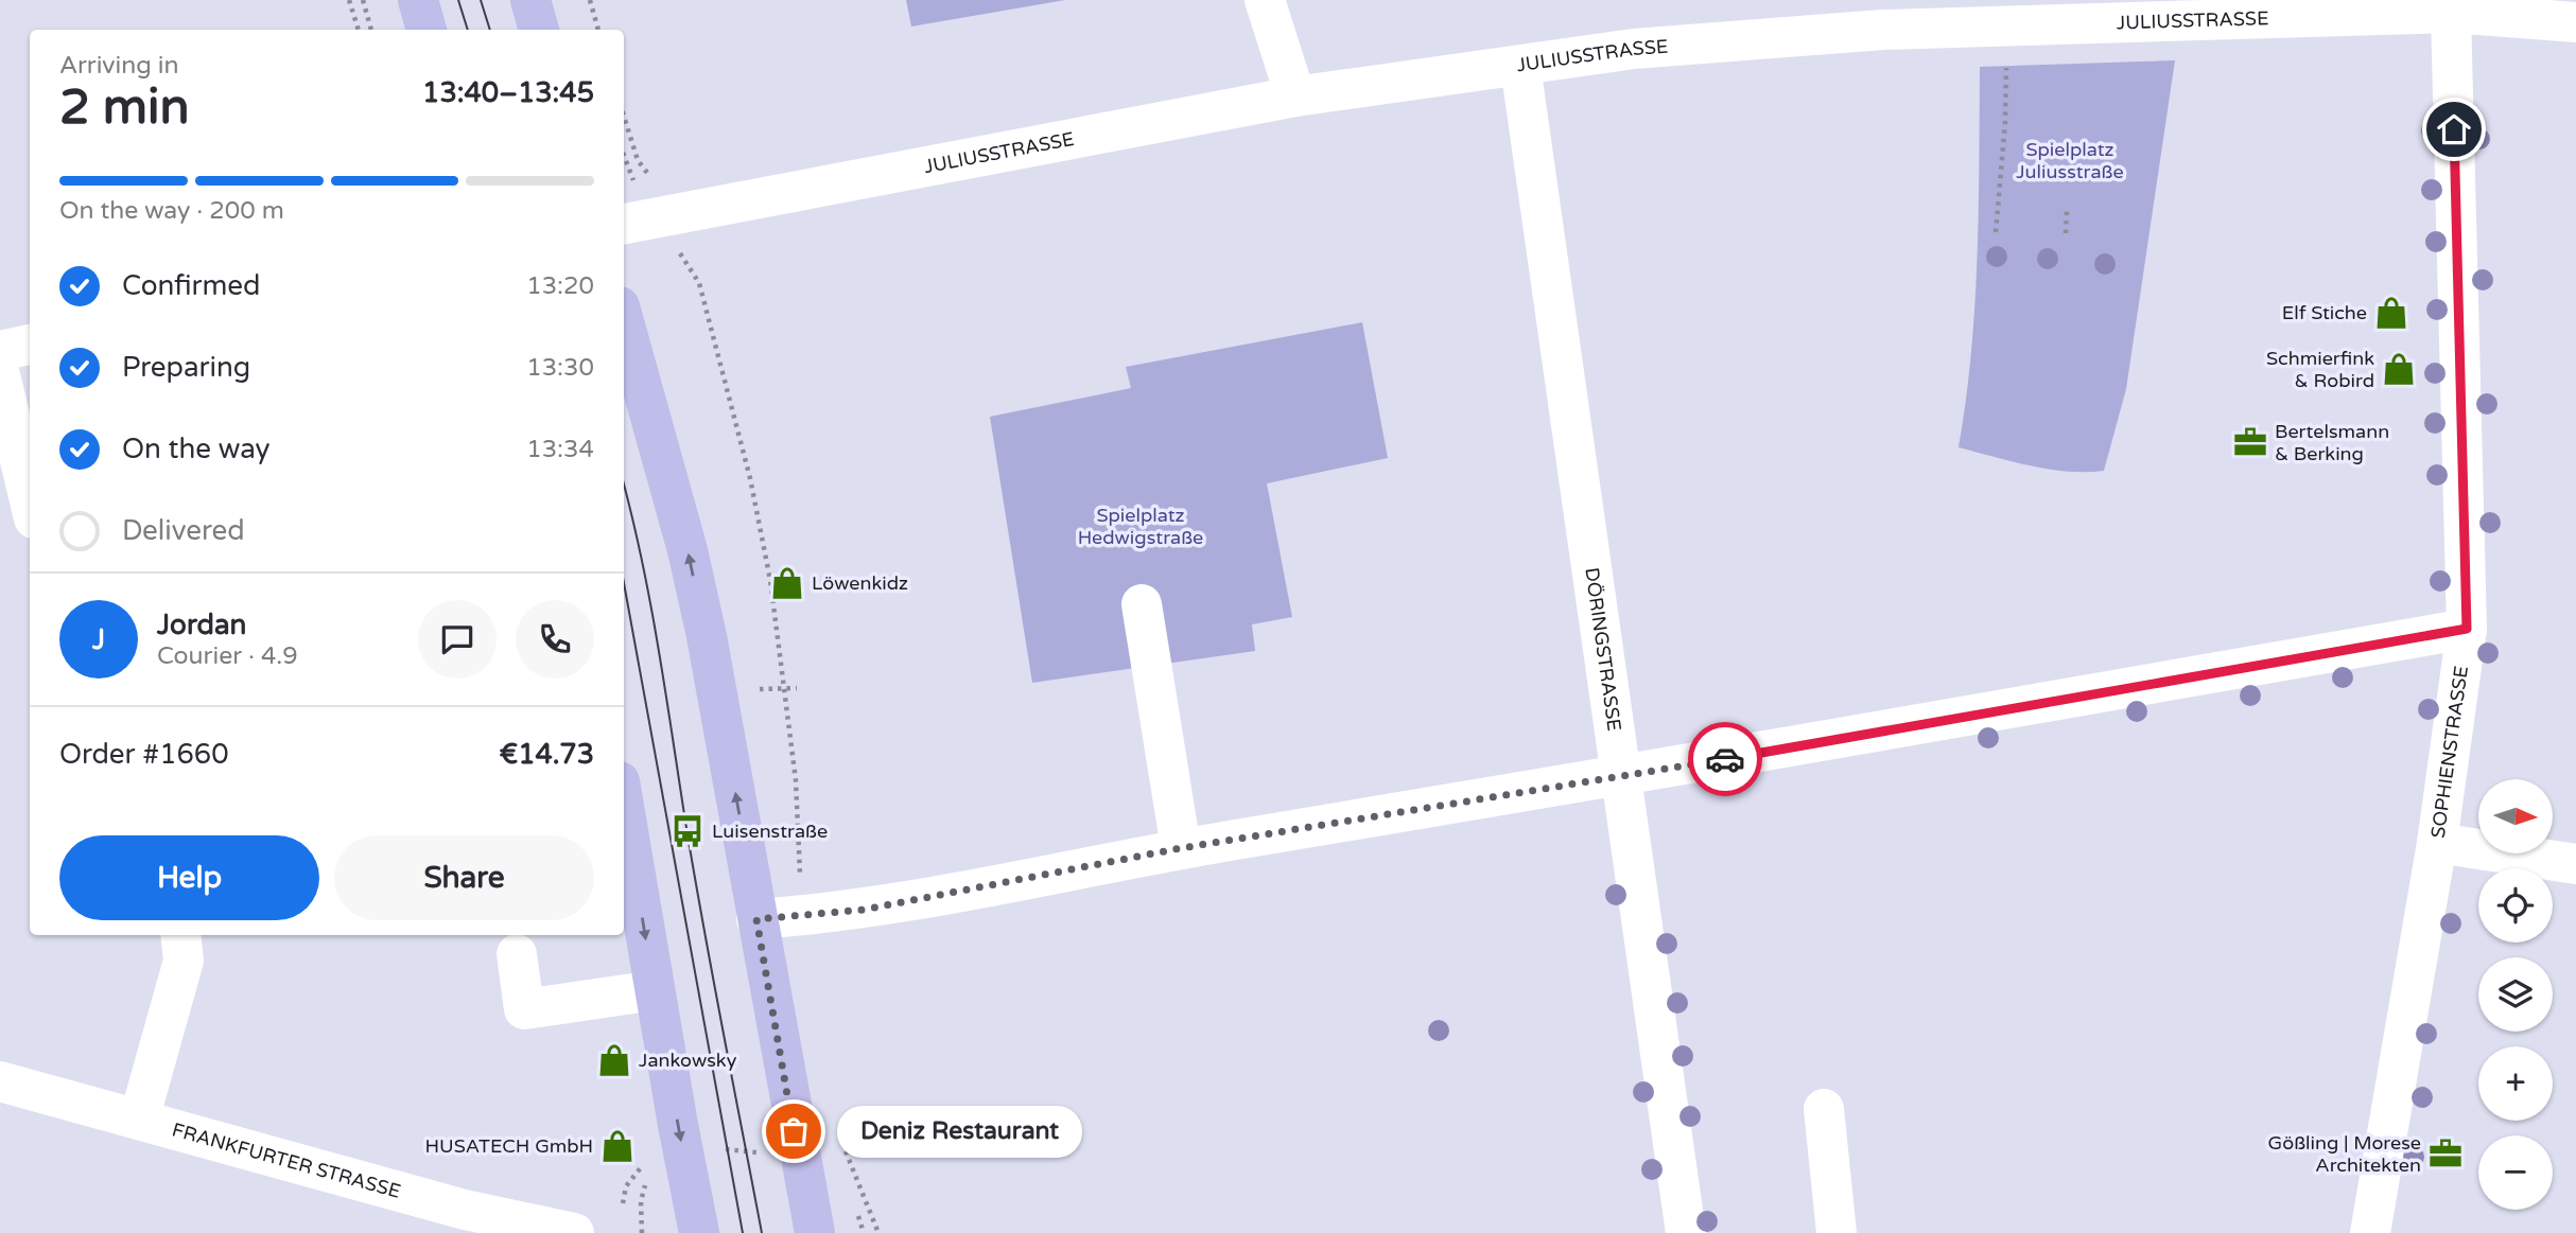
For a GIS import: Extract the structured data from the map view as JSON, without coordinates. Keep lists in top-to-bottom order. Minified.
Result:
{"streets":{"street":["JULIUSSTRASSE","DÖRINGSTRASSE","SOPHIENSTRASSE","FRANKFURTER STRASSE"]},"crossings":[["JULIUSSTRASSE","DÖRINGSTRASSE"],["JULIUSSTRASSE","SOPHIENSTRASSE"]],"parks":["Spielplatz Juliusstraße","Spielplatz Hedwigstraße"],"places":{"shop":["Elf Stiche","Schmierfink & Robird","Löwenkidz","Jankowsky","HUSATECH GmbH"],"office":["Bertelsmann & Berking","Gößling | Morese Architekten"],"bus stop":["Luisenstraße"],"other":["Deniz Restaurant"]},"north":"right","page":{"heading":["2 min","Arriving in","13:40–13:45"],"panel":["Jordan","Courier · 4.9","Order #1660","€14.73"],"bar":"On the way · 200 m","list":[["Confirmed","13:20"],["Preparing","13:30"],["On the way","13:34"],"Delivered"],"round":"J","map_buttons":["+","−"],"buttons":["Help","Share"],"bubble":"Deniz Restaurant"}}
